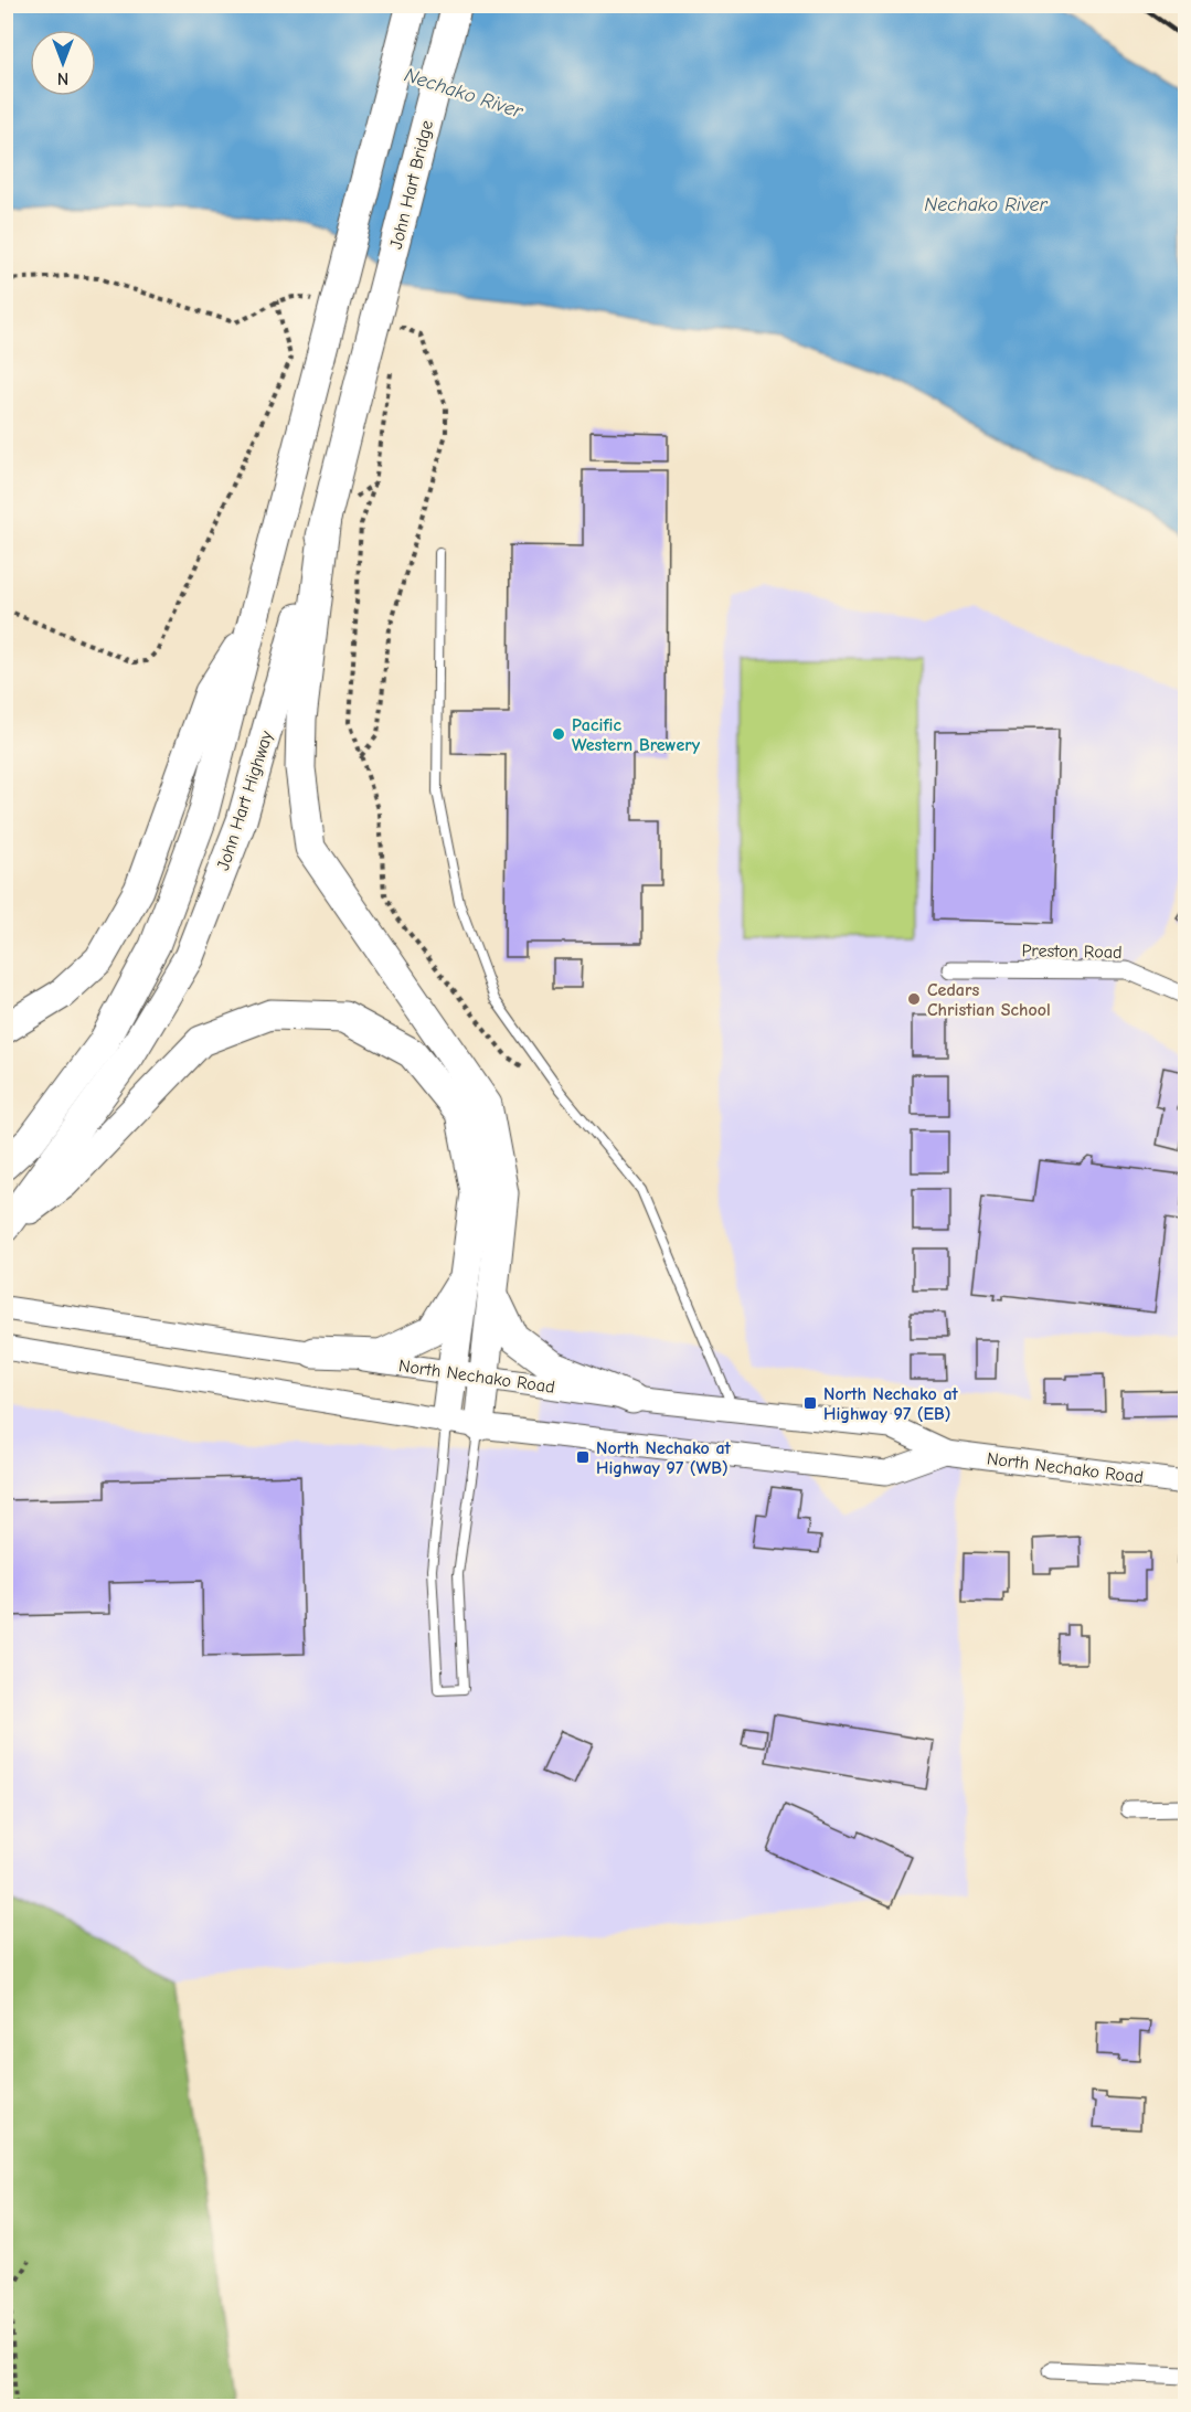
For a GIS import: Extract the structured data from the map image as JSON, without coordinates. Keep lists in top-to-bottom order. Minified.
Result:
{"streets":{"highway":["John Hart Bridge","John Hart Highway"],"main road":["North Nechako Road"],"street":["Preston Road"]},"crossings":[["John Hart Bridge","John Hart Highway"]],"water":["Nechako River"],"places":{"other":["Pacific Western Brewery","Cedars Christian School"],"transit":["North Nechako at Highway 97 (EB)","North Nechako at Highway 97 (WB)"]},"north":"bottom"}
